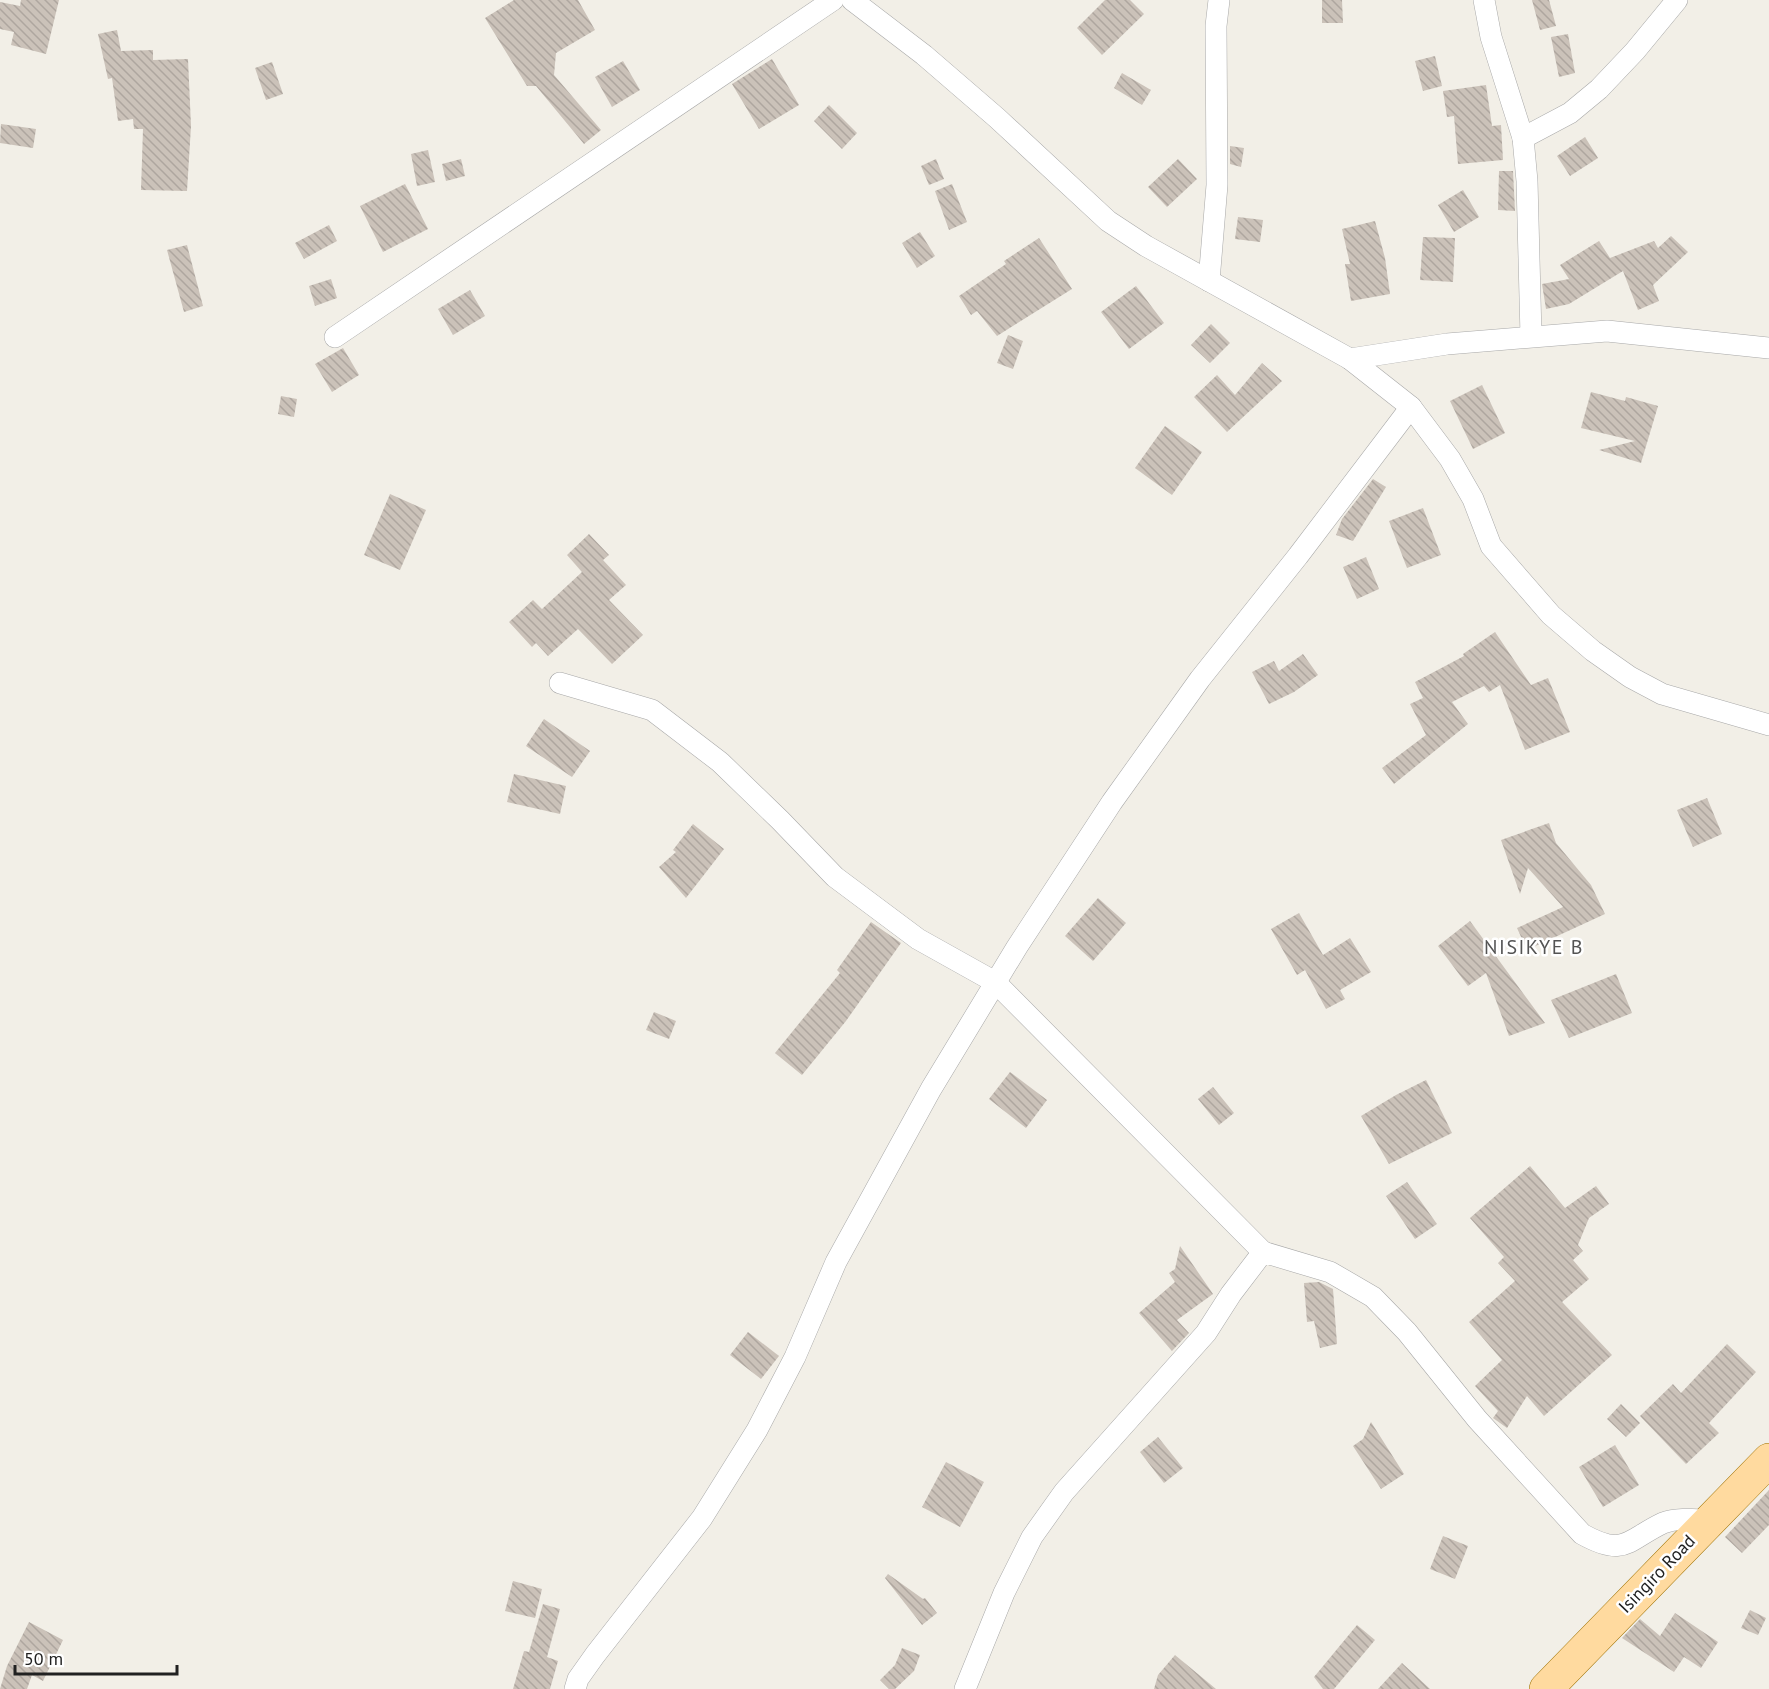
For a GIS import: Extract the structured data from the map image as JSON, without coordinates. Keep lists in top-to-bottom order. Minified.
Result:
{"streets":{"main road":["Isingiro Road"]},"districts":["NISIKYE B"],"scale_bar":"50 m"}
